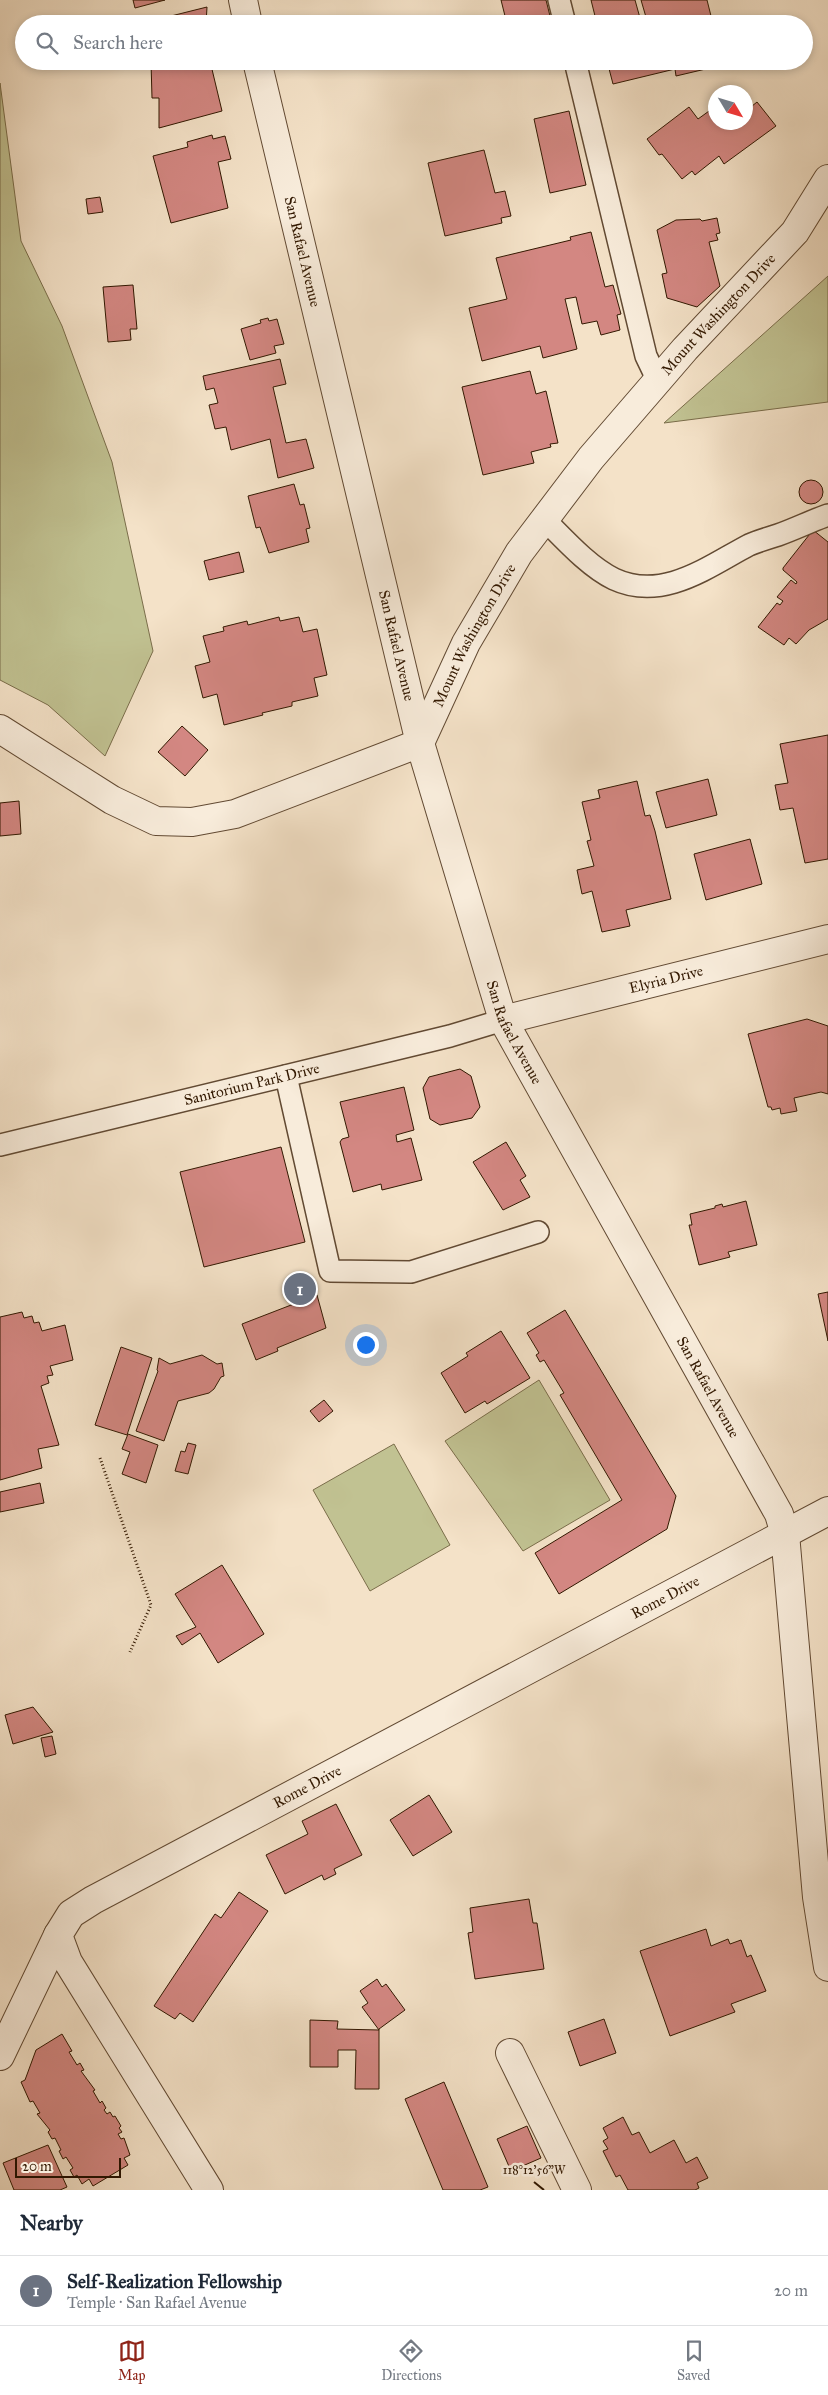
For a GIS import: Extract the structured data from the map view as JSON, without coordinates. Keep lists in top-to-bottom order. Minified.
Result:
{"streets":{"street":["San Rafael Avenue","Mount Washington Drive","Elyria Drive","Rome Drive"],"lane":["Sanitorium Park Drive"]},"crossings":[["San Rafael Avenue","Mount Washington Drive"],["San Rafael Avenue","Elyria Drive"],["San Rafael Avenue","Sanitorium Park Drive"],["San Rafael Avenue","Rome Drive"],["Elyria Drive","Sanitorium Park Drive"]],"scale_bar":"20 m","north":"bottom right","page":{"search":"Search here","pins":"1","scale":"20 m","heading":"Nearby","list":[{"mark":"1","name":"Self-Realization Fellowship","note":"Temple · San Rafael Avenue","value":"20 m"}],"nav":["Map","Directions","Saved"]},"coordinates":["118°12'56\"W"]}
